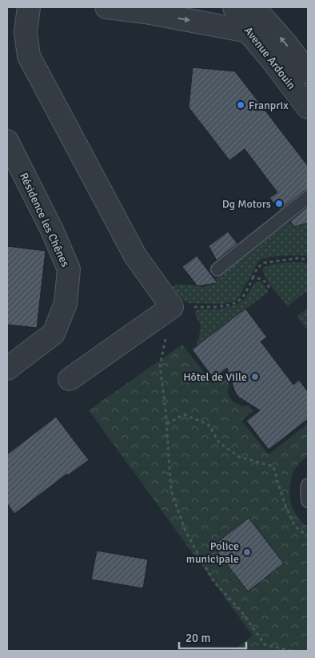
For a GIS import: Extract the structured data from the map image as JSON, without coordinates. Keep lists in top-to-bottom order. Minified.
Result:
{"streets":{"street":["Avenue Ardouin","Résidence les Chênes"]},"places":["Franprix","Dg Motors","Hôtel de Ville","Police municipale"],"scale_bar":"20 m"}
